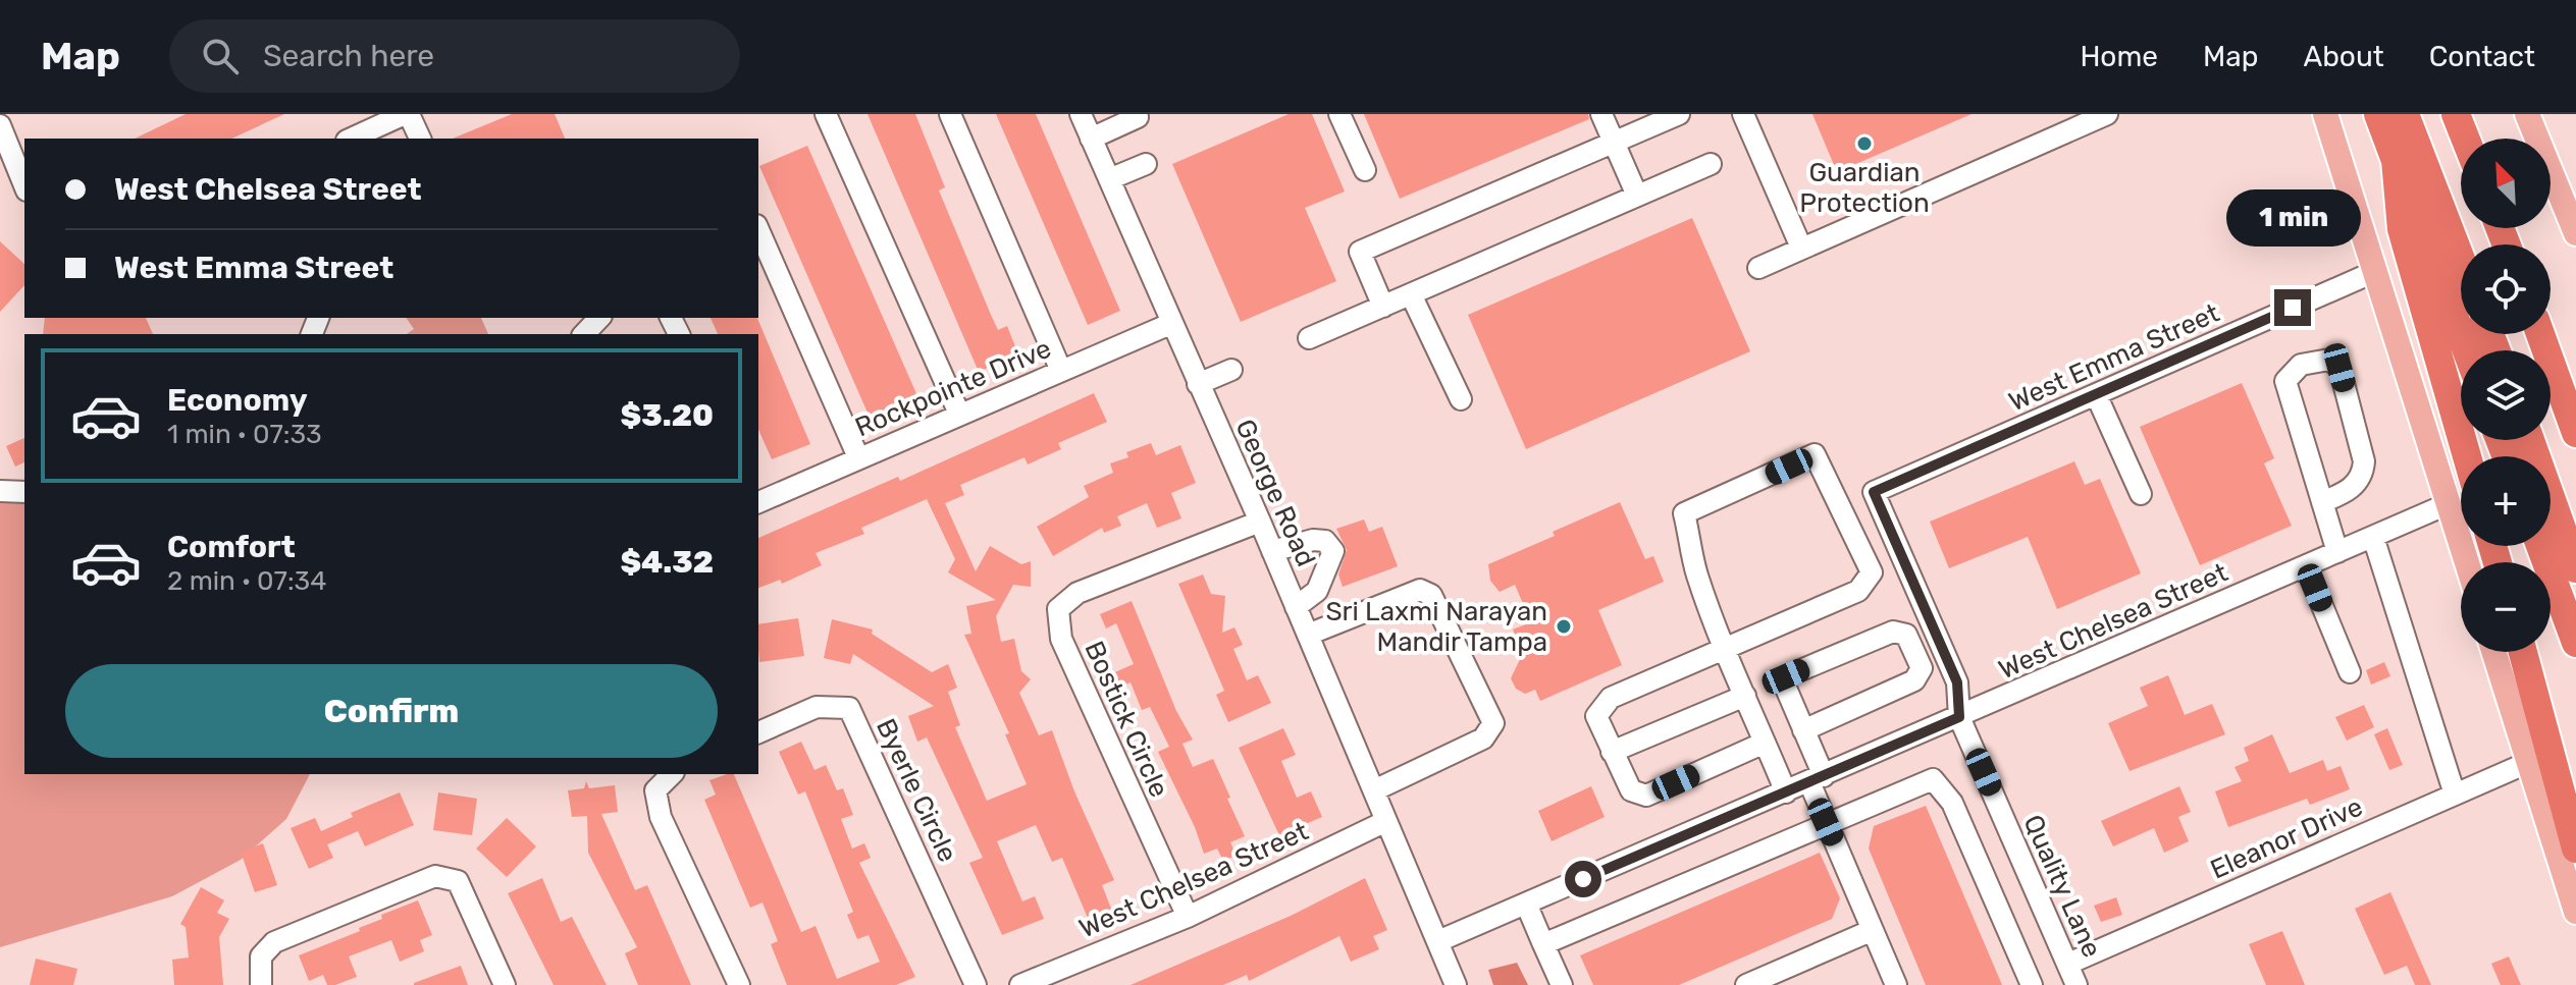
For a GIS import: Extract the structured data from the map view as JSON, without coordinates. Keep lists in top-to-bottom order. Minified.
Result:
{"streets":{"street":["West Emma Street","Rockpointe Drive","George Road","West Chelsea Street","Bostick Circle","Byerle Circle","Eleanor Drive","Quality Lane"]},"crossings":[["West Emma Street","Quality Lane"],["Rockpointe Drive","George Road"],["George Road","West Chelsea Street"],["George Road","Bostick Circle"],["West Chelsea Street","Bostick Circle"],["West Chelsea Street","Quality Lane"],["Eleanor Drive","Quality Lane"]],"places":["Guardian Protection","Sri Laxmi Narayan Mandir Tampa"],"north":"top left","page":{"header":"Map","search":"Search here","nav":["Home","Map","About","Contact"],"map_buttons":["+","−"],"banner":["West Chelsea Street","West Emma Street"],"bubble":"1 min","list":[{"name":"Economy","note":"1 min · 07:33","value":"$3.20"},{"name":"Comfort","note":"2 min · 07:34","value":"$4.32"}],"buttons":"Confirm"}}
